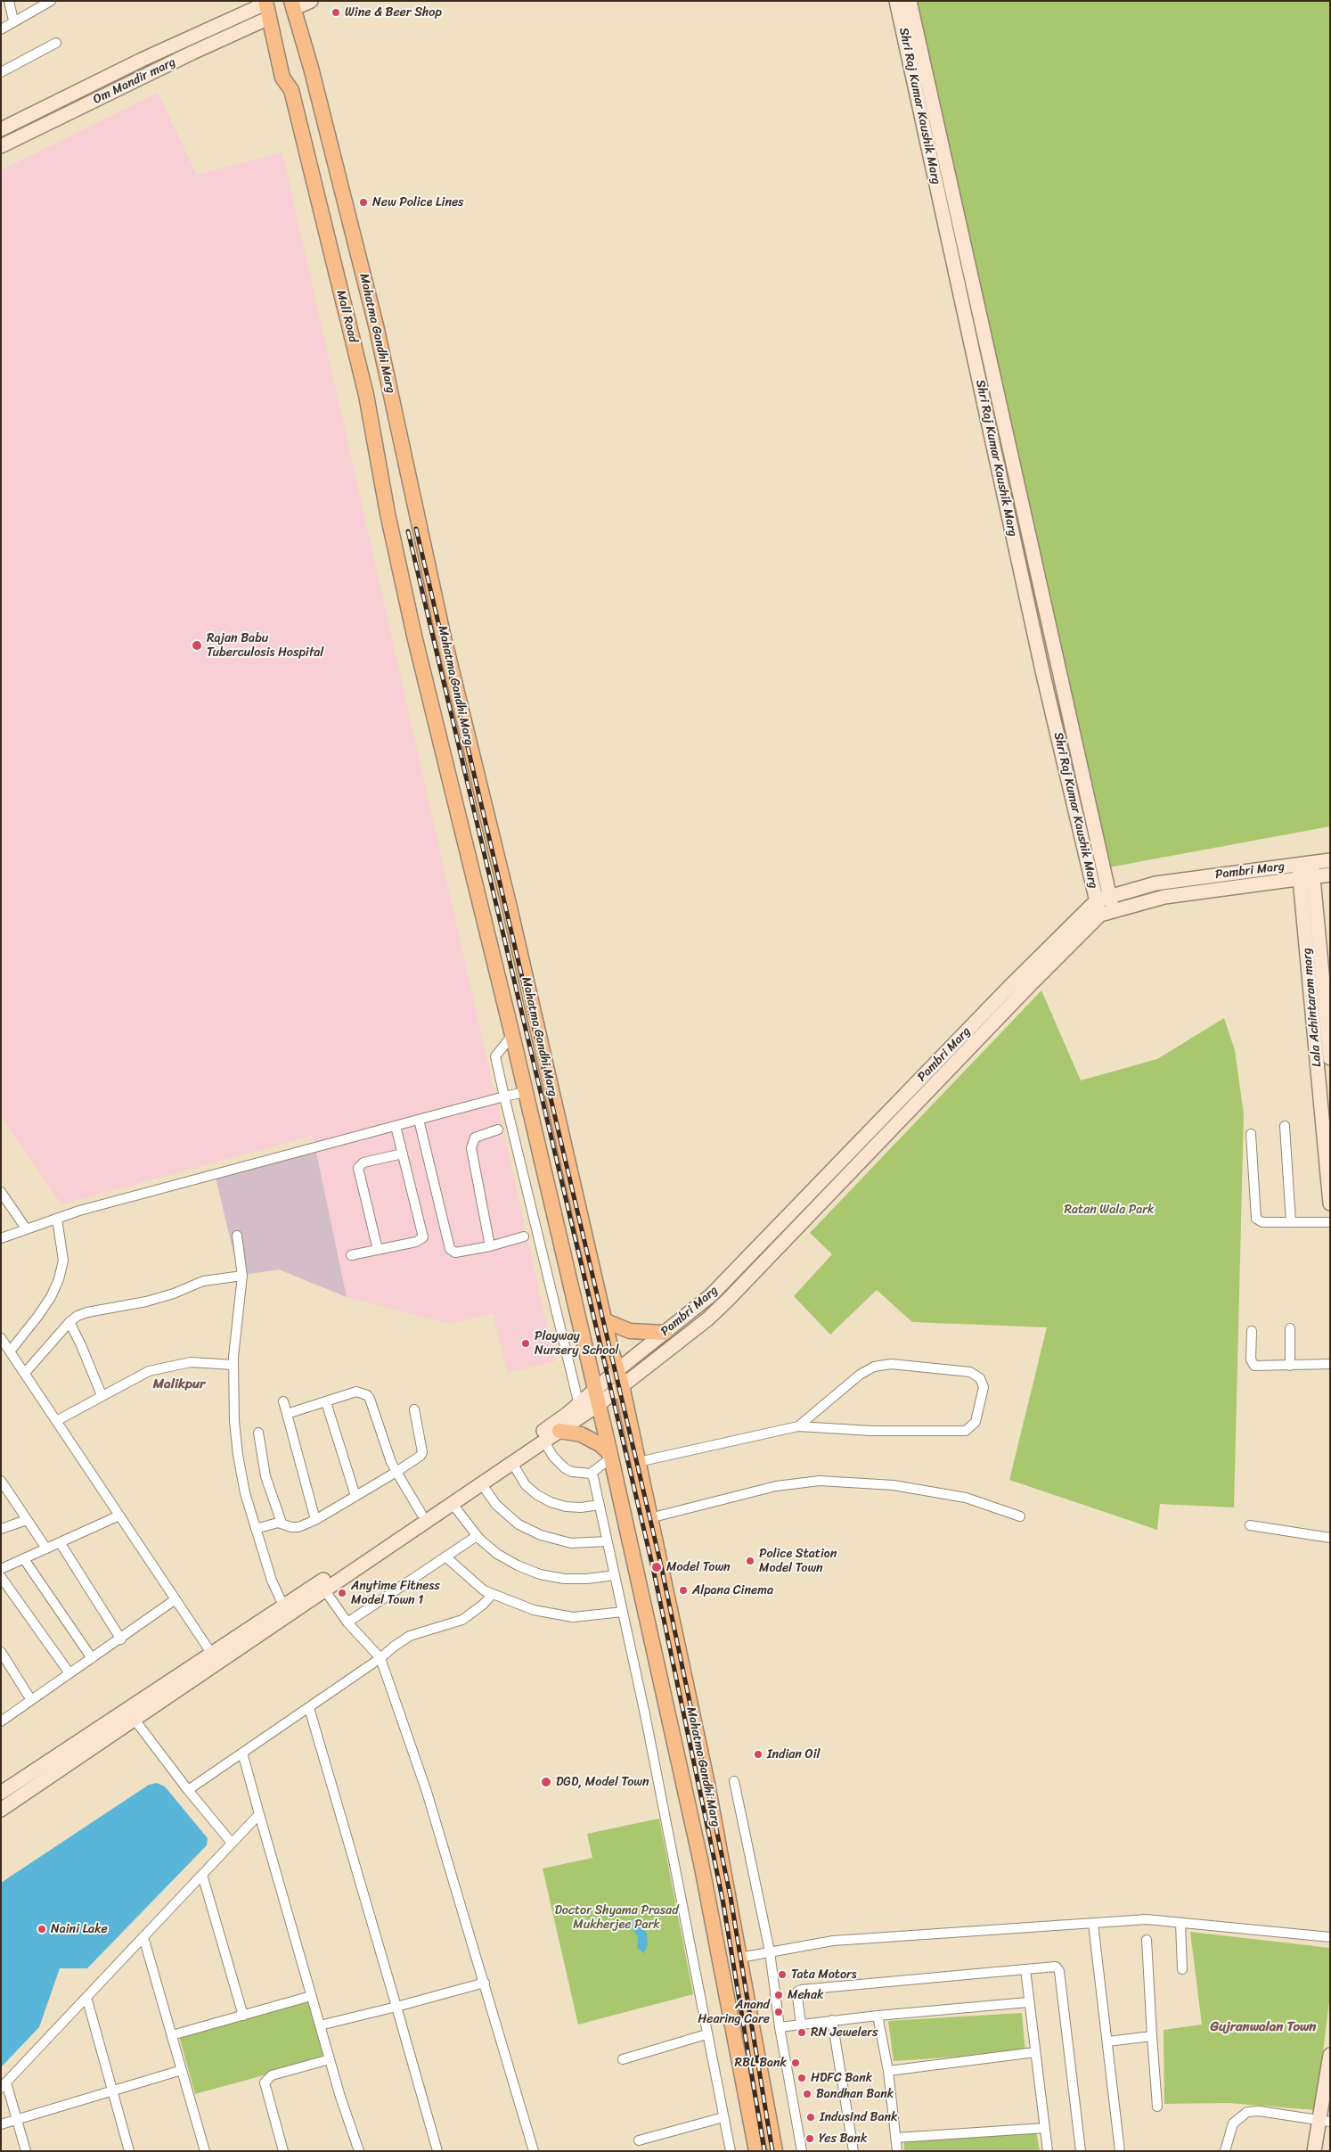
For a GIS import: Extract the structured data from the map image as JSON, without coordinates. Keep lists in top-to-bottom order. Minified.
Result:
{"streets":{"main road":["Mall Road","Mahatma Gandhi Marg"],"street":["Om Mandir marg","Shri Raj Kumar Kaushik Marg","Pambri Marg","Lala Achintaram marg"]},"crossings":[["Om Mandir marg","Mall Road"],["Shri Raj Kumar Kaushik Marg","Pambri Marg"],["Mahatma Gandhi Marg","Pambri Marg"],["Pambri Marg","Lala Achintaram marg"]],"districts":["Malikpur","Gujranwalan Town"],"parks":["Ratan Wala Park","Doctor Shyama Prasad Mukherjee Park"],"places":["Wine & Beer Shop","New Police Lines","Rajan Babu Tuberculosis Hospital","Playway Nursery School","Police Station Model Town","Model Town","Alpana Cinema","Anytime Fitness Model Town 1","Indian Oil","DGD, Model Town","Naini Lake","Tata Motors","Mehak","Anand Hearing Care","RN Jewelers","RBL Bank","HDFC Bank","Bandhan Bank","IndusInd Bank","Yes Bank"]}
